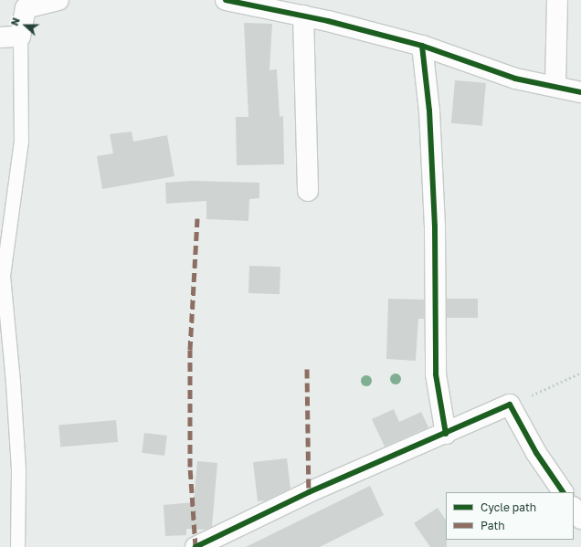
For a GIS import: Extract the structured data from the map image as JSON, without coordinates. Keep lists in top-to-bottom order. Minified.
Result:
{"legend":["Cycle path","Path"],"north":"left"}
